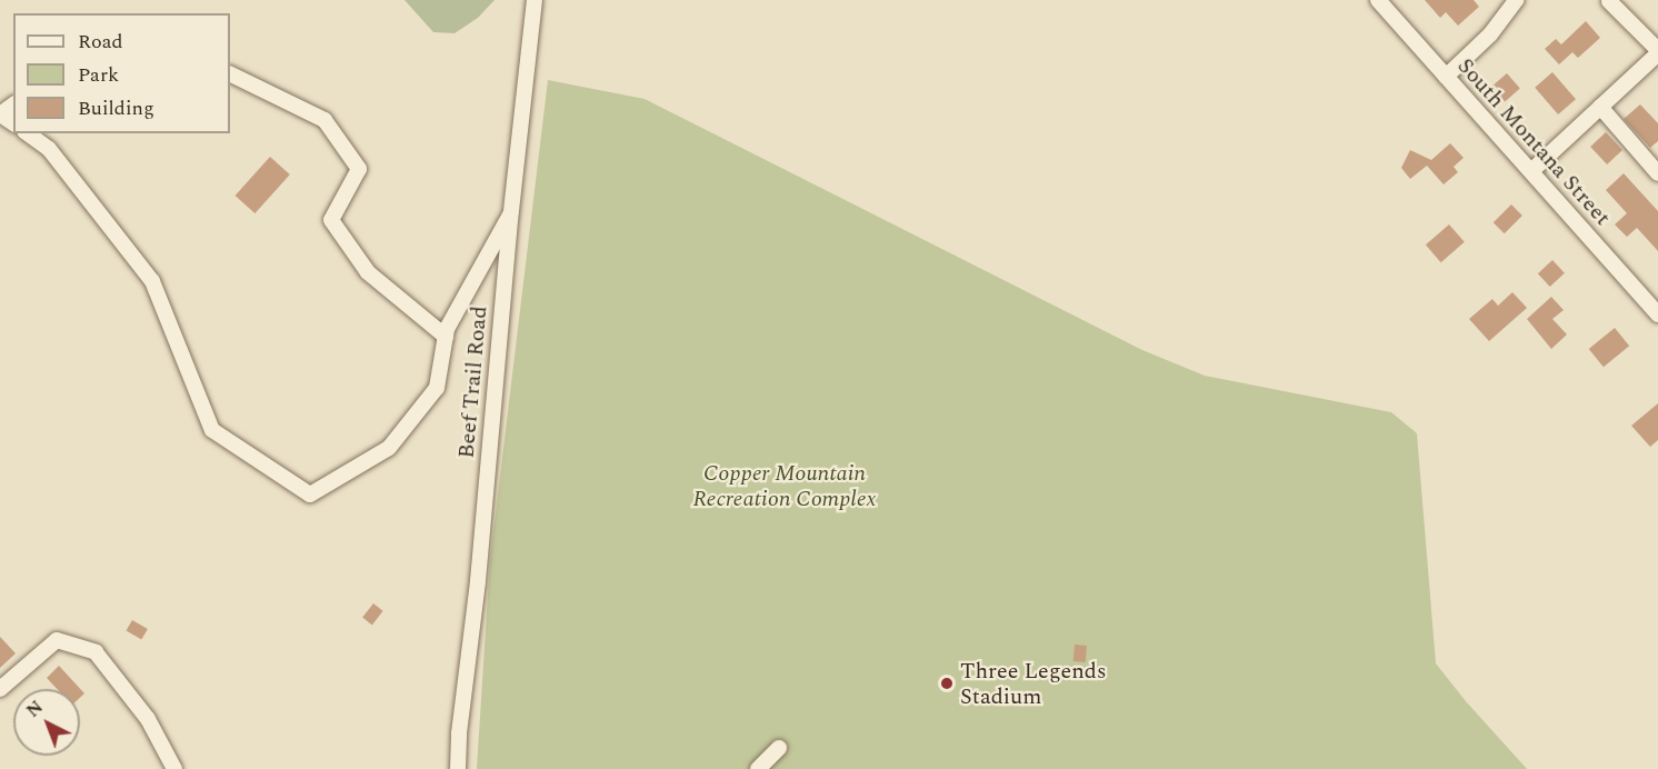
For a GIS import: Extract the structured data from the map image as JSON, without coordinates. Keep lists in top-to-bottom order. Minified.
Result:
{"streets":{"street":["South Montana Street","Beef Trail Road"]},"parks":["Copper Mountain Recreation Complex"],"places":["Three Legends Stadium"],"legend":["Road","Park","Building"],"north":"top left"}
